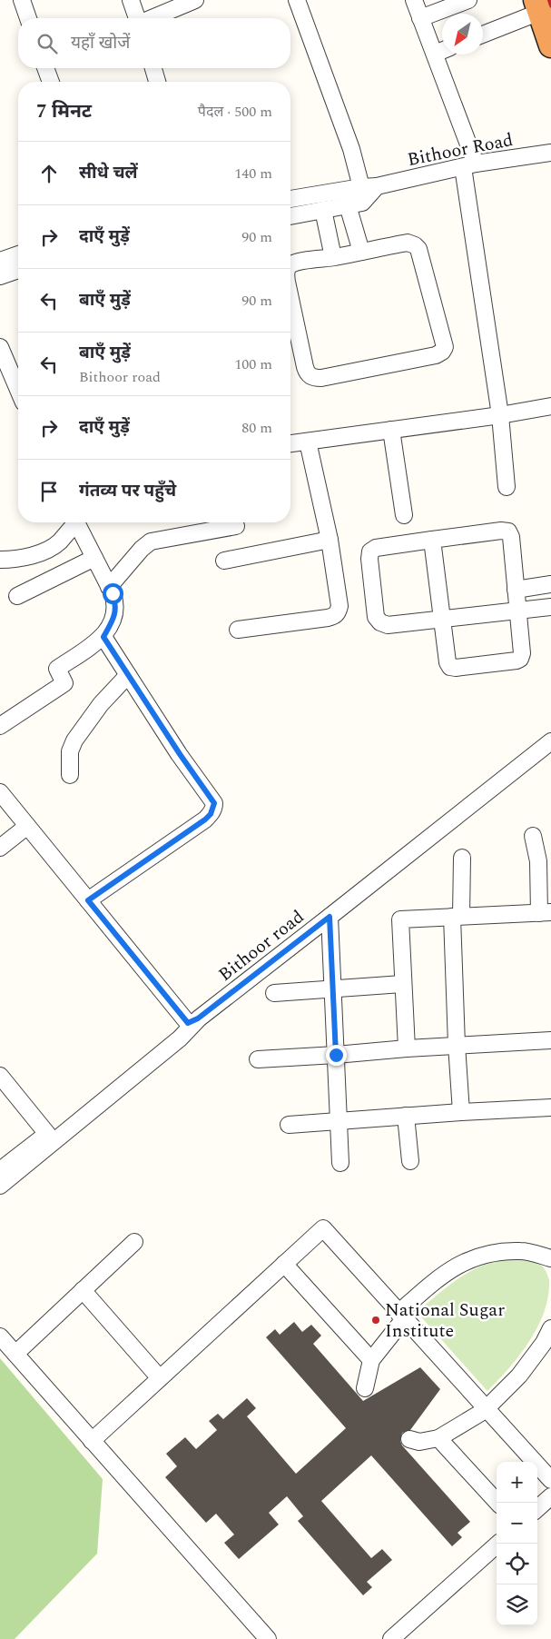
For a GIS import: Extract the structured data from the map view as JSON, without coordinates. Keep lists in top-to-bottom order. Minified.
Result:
{"streets":{"street":["Bithoor Road","Bithoor road"]},"places":["National Sugar Institute"],"north":"bottom left","page":{"search":"यहाँ खोजें","heading":["7 मिनट","पैदल · 500 m"],"list":[["सीधे चलें","140 m"],["दाएँ मुड़ें","90 m"],["बाएँ मुड़ें","90 m"],["बाएँ मुड़ें","Bithoor road","100 m"],["दाएँ मुड़ें","80 m"],"गंतव्य पर पहुँचे"],"map_buttons":["+","−"]}}
